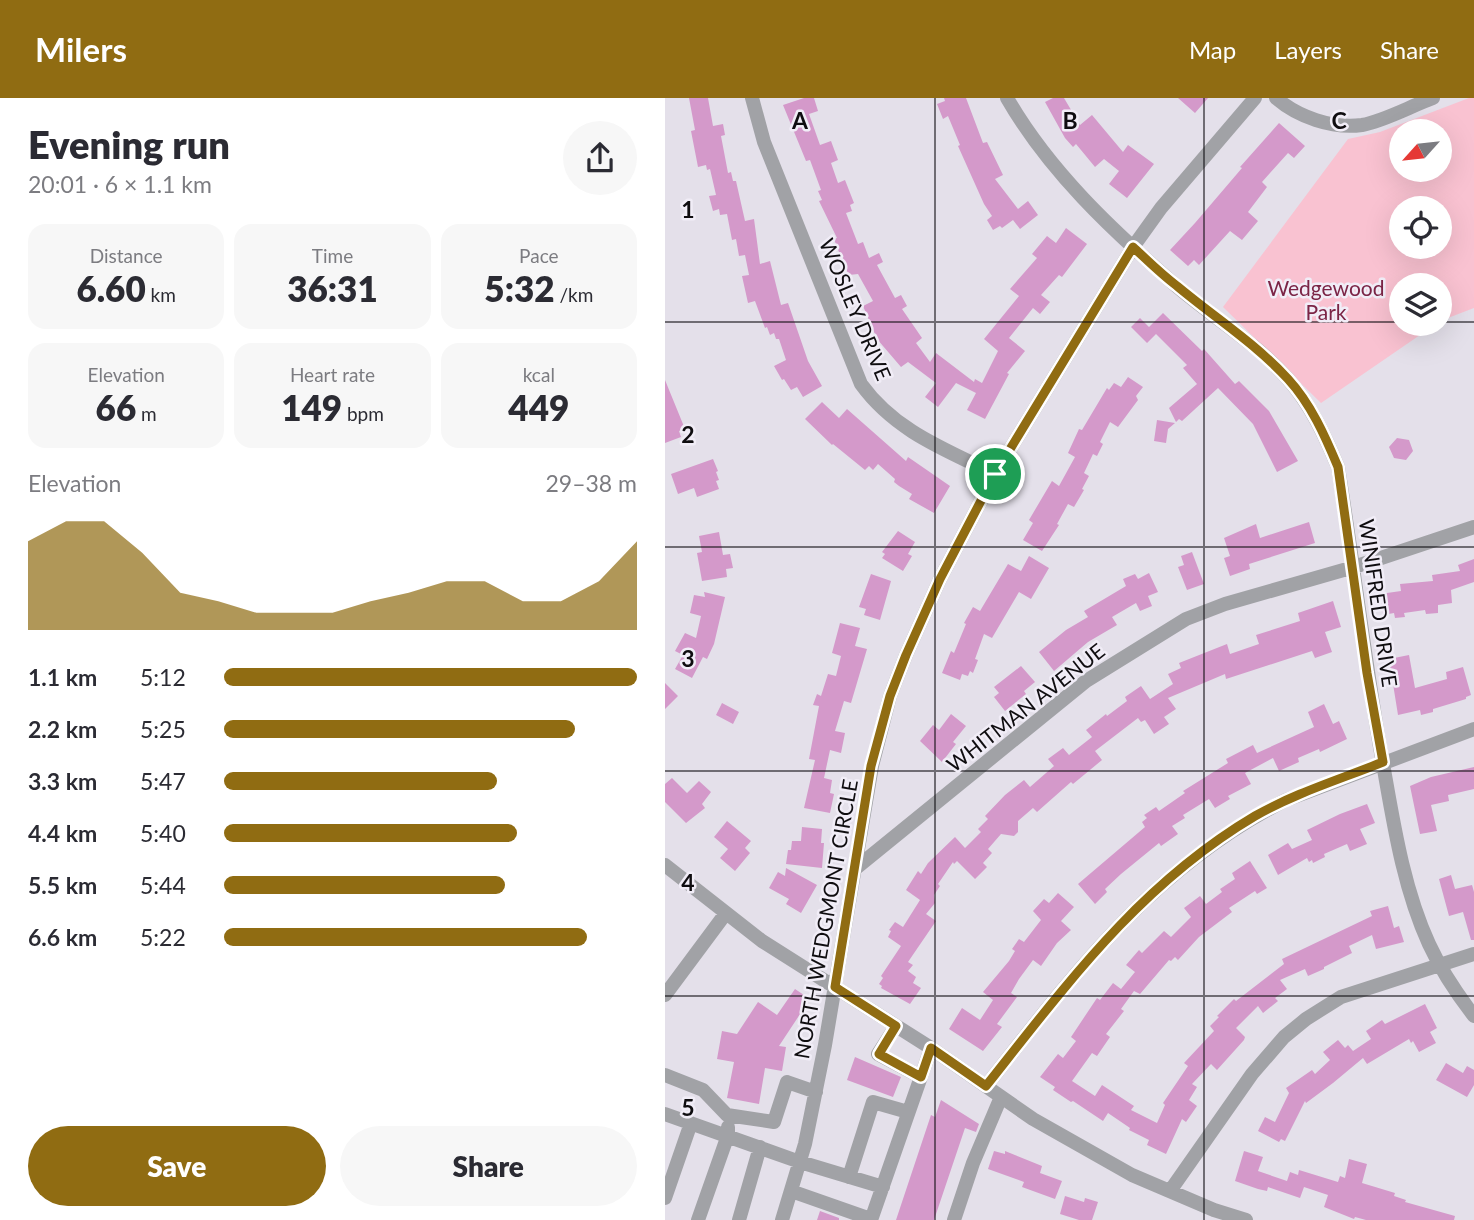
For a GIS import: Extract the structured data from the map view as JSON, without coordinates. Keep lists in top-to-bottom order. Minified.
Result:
{"streets":{"street":["WOSLEY DRIVE","WINIFRED DRIVE","WHITMAN AVENUE","NORTH WEDGMONT CIRCLE"]},"crossings":[["WOSLEY DRIVE","NORTH WEDGMONT CIRCLE"],["WINIFRED DRIVE","WHITMAN AVENUE"],["WINIFRED DRIVE","NORTH WEDGMONT CIRCLE"],["WHITMAN AVENUE","NORTH WEDGMONT CIRCLE"]],"parks":["Wedgewood Park"],"north":"bottom left","page":{"header":"Milers","nav":["Map","Layers","Share"],"heading":["Evening run","20:01 · 6 × 1.1 km"],"stats":[["Distance","6.60 km"],["Time","36:31"],["Pace","5:32 /km"],["Elevation","66 m"],["Heart rate","149 bpm"],["kcal","449"]],"chart":["Elevation","29–38 m"],"list":[{"name":"1.1 km","note":"5:12"},{"name":"2.2 km","note":"5:25"},{"name":"3.3 km","note":"5:47"},{"name":"4.4 km","note":"5:40"},{"name":"5.5 km","note":"5:44"},{"name":"6.6 km","note":"5:22"}],"buttons":["Save","Share"]},"grid":{"columns":["A","B","C"],"rows":["1","2","3","4","5"]}}
